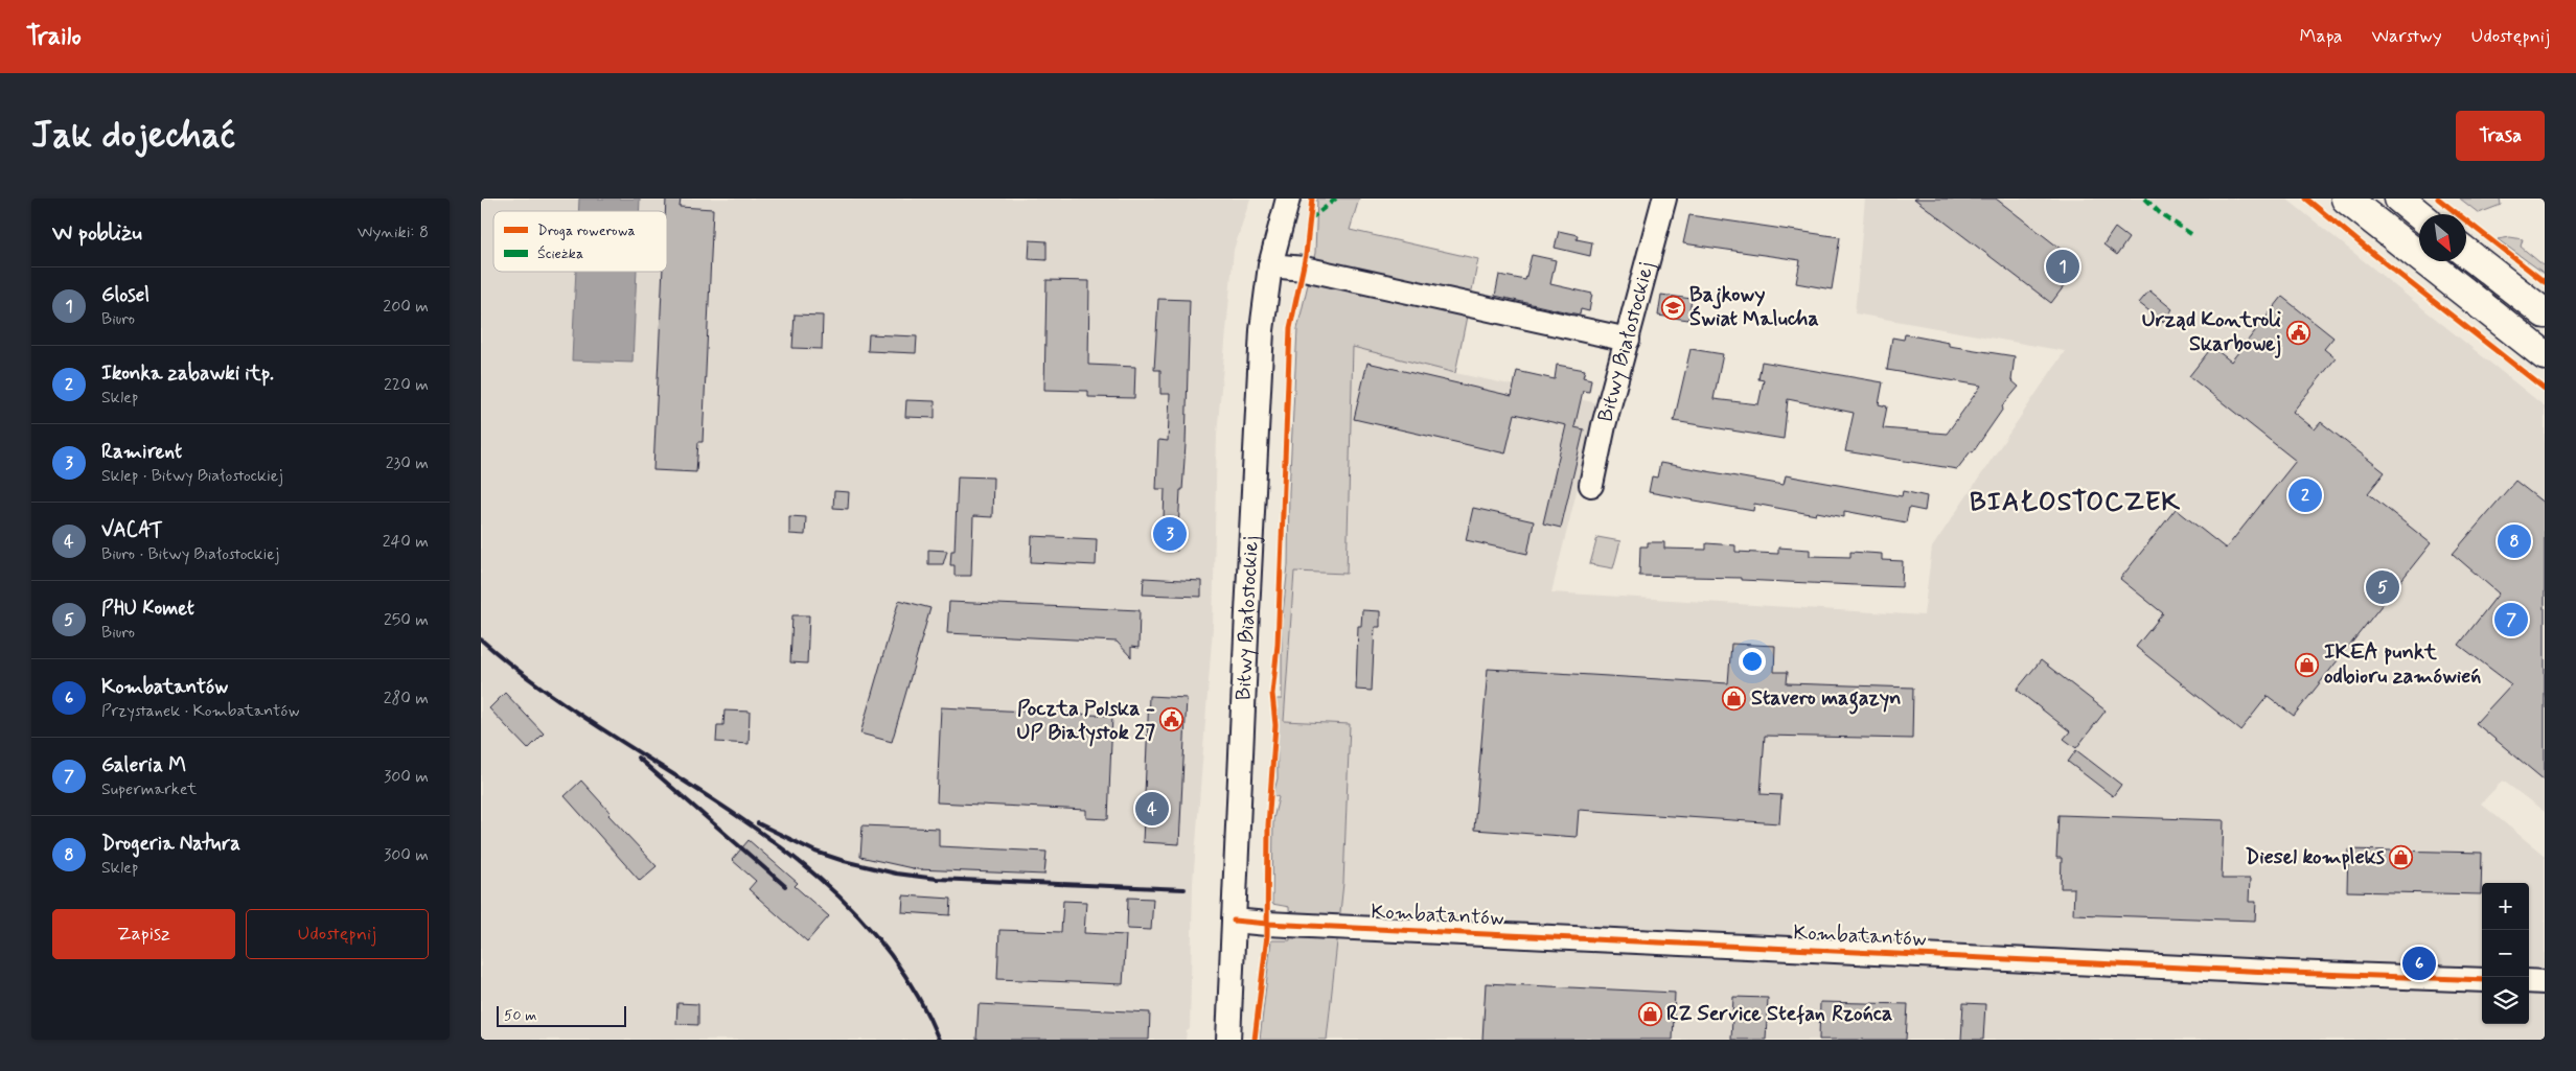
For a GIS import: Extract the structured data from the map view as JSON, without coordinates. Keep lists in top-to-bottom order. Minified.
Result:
{"streets":{"street":["Bitwy Białostockiej","Kombatantów"]},"crossings":[["Bitwy Białostockiej","Kombatantów"]],"districts":["BIAŁOSTOCZEK"],"places":{"school or university":["Bajkowy Świat Malucha"],"public building":["Urząd Kontroli Skarbowej","Poczta Polska - UP Białystok 27"],"shop":["IKEA punkt odbioru zamówień","Stavero magazyn","Diesel kompleks","RZ Service Stefan Rzońca"]},"legend":["Droga rowerowa","Ścieżka"],"scale_bar":"50 m","north":"bottom right","page":{"header":"Trailo","nav":["Mapa","Warstwy","Udostępnij"],"buttons":["Trasa",["Zapisz","Udostępnij"]],"title":"Jak dojechać","heading":["W pobliżu","Wyniki: 8"],"pins":["1","2","3","8","5","7","4","6"],"list":[{"mark":"1","name":"Glosel","note":"Biuro","value":"200 m"},{"mark":"2","name":"Ikonka zabawki itp.","note":"Sklep","value":"220 m"},{"mark":"3","name":"Ramirent","note":"Sklep · Bitwy Białostockiej","value":"230 m"},{"mark":"4","name":"VACAT","note":"Biuro · Bitwy Białostockiej","value":"240 m"},{"mark":"5","name":"PHU Komet","note":"Biuro","value":"250 m"},{"mark":"6","name":"Kombatantów","note":"Przystanek · Kombatantów","value":"280 m"},{"mark":"7","name":"Galeria M","note":"Supermarket","value":"300 m"},{"mark":"8","name":"Drogeria Natura","note":"Sklep","value":"300 m"}],"map_buttons":["+","−"],"scale":"50 m"}}
